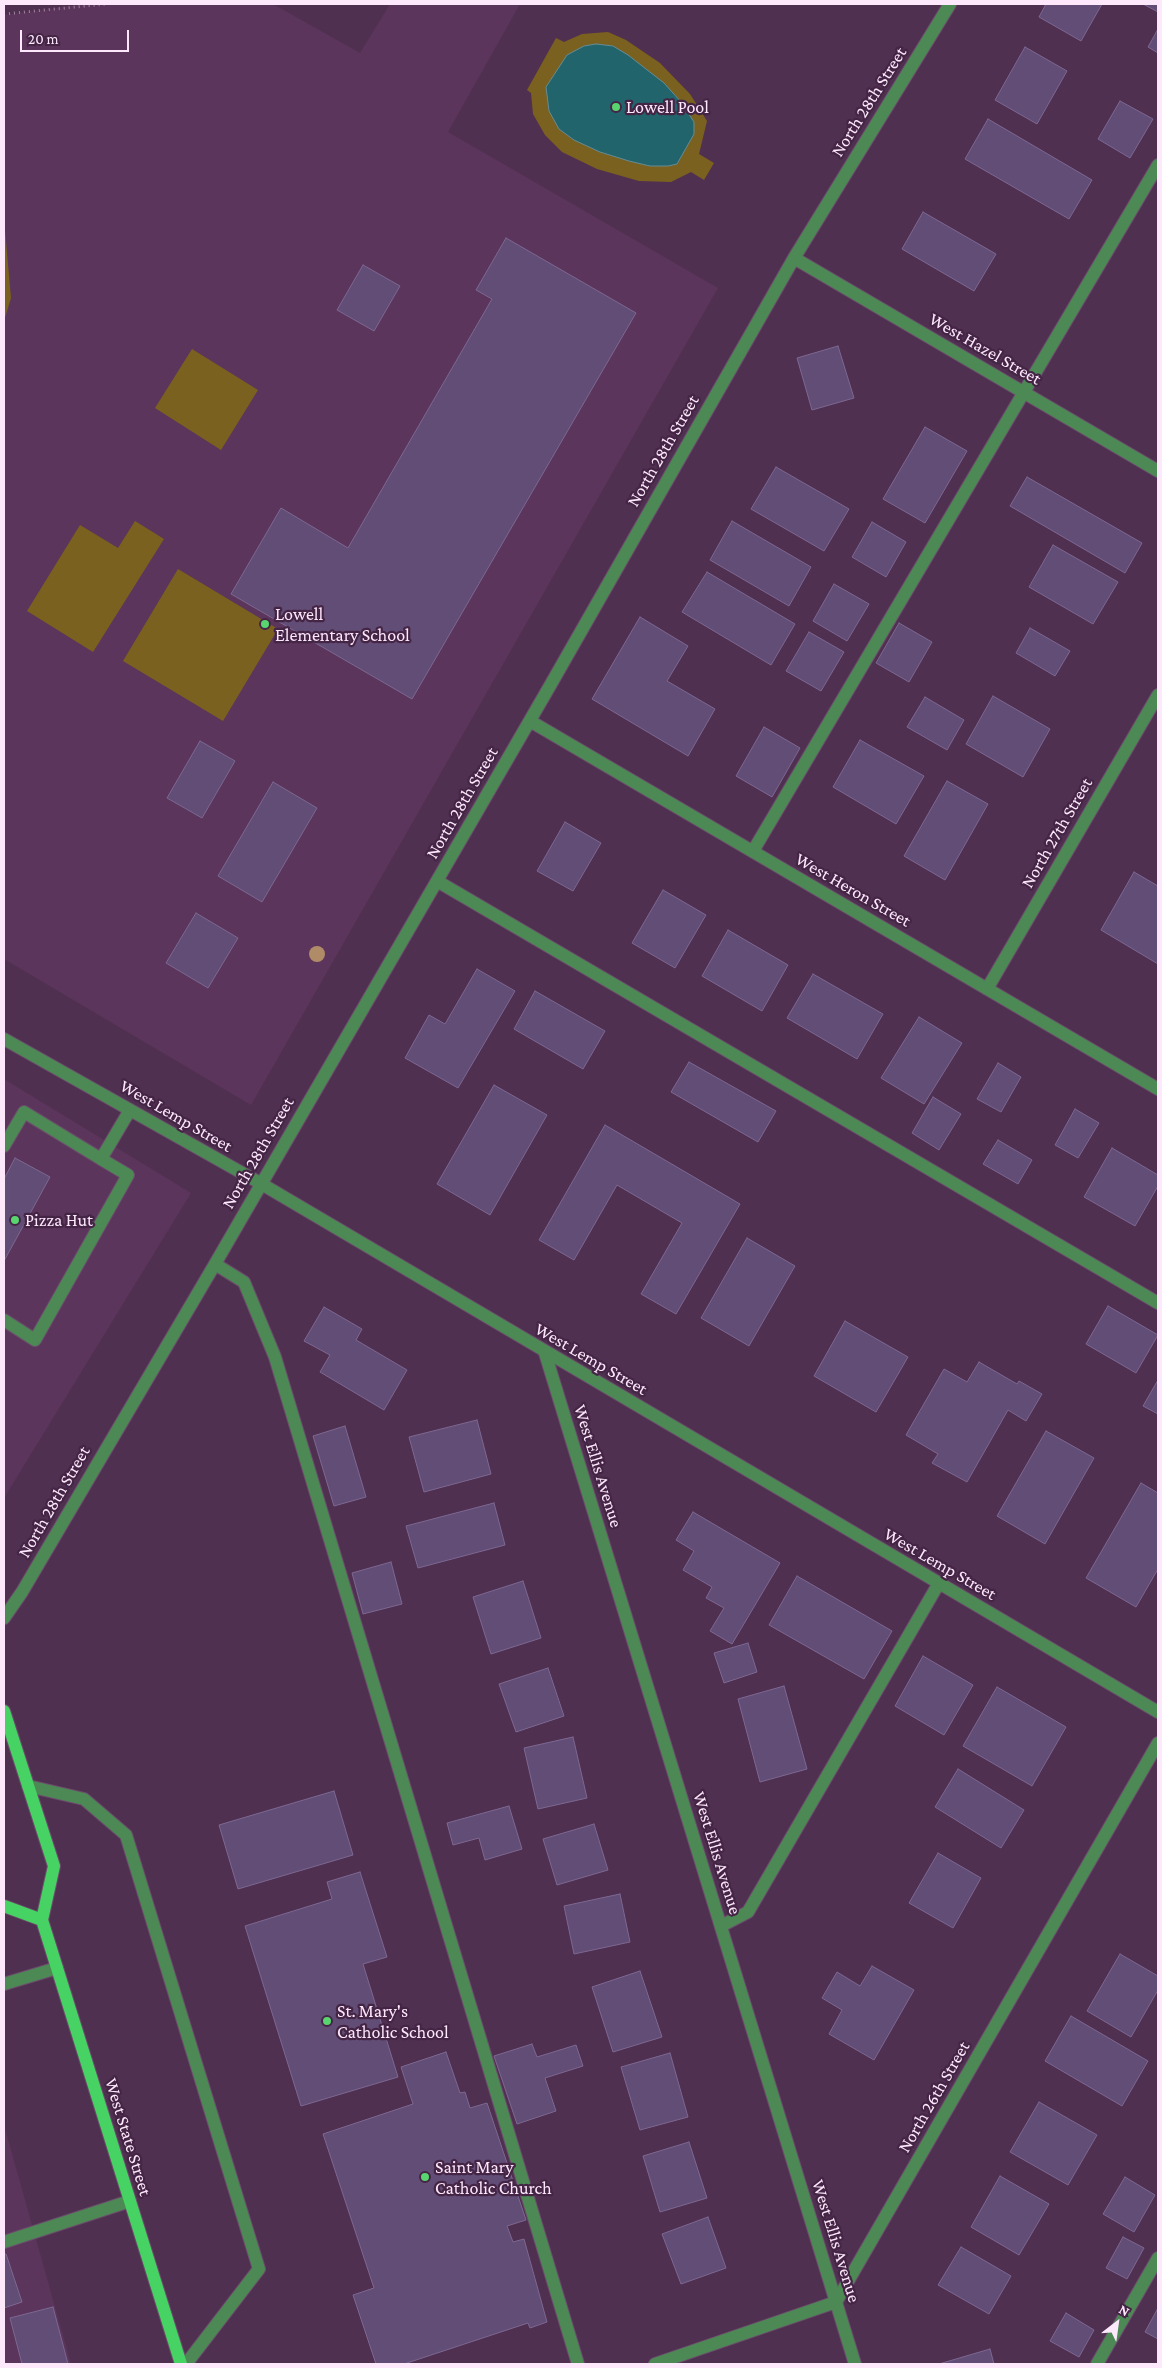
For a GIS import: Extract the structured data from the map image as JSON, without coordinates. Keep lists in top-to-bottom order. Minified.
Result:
{"streets":{"main road":["West State Street"],"street":["North 28th Street","West Hazel Street","North 27th Street","West Heron Street","West Lemp Street","West Ellis Avenue","North 26th Street"]},"crossings":[["North 28th Street","West Hazel Street"],["North 28th Street","West Heron Street"],["North 28th Street","West Lemp Street"],["North 27th Street","West Heron Street"],["West Lemp Street","West Ellis Avenue"],["West Ellis Avenue","North 26th Street"]],"places":["Lowell Pool","Lowell Elementary School","Pizza Hut","St. Mary's Catholic School","Saint Mary Catholic Church"],"scale_bar":"20 m","north":"top right"}
